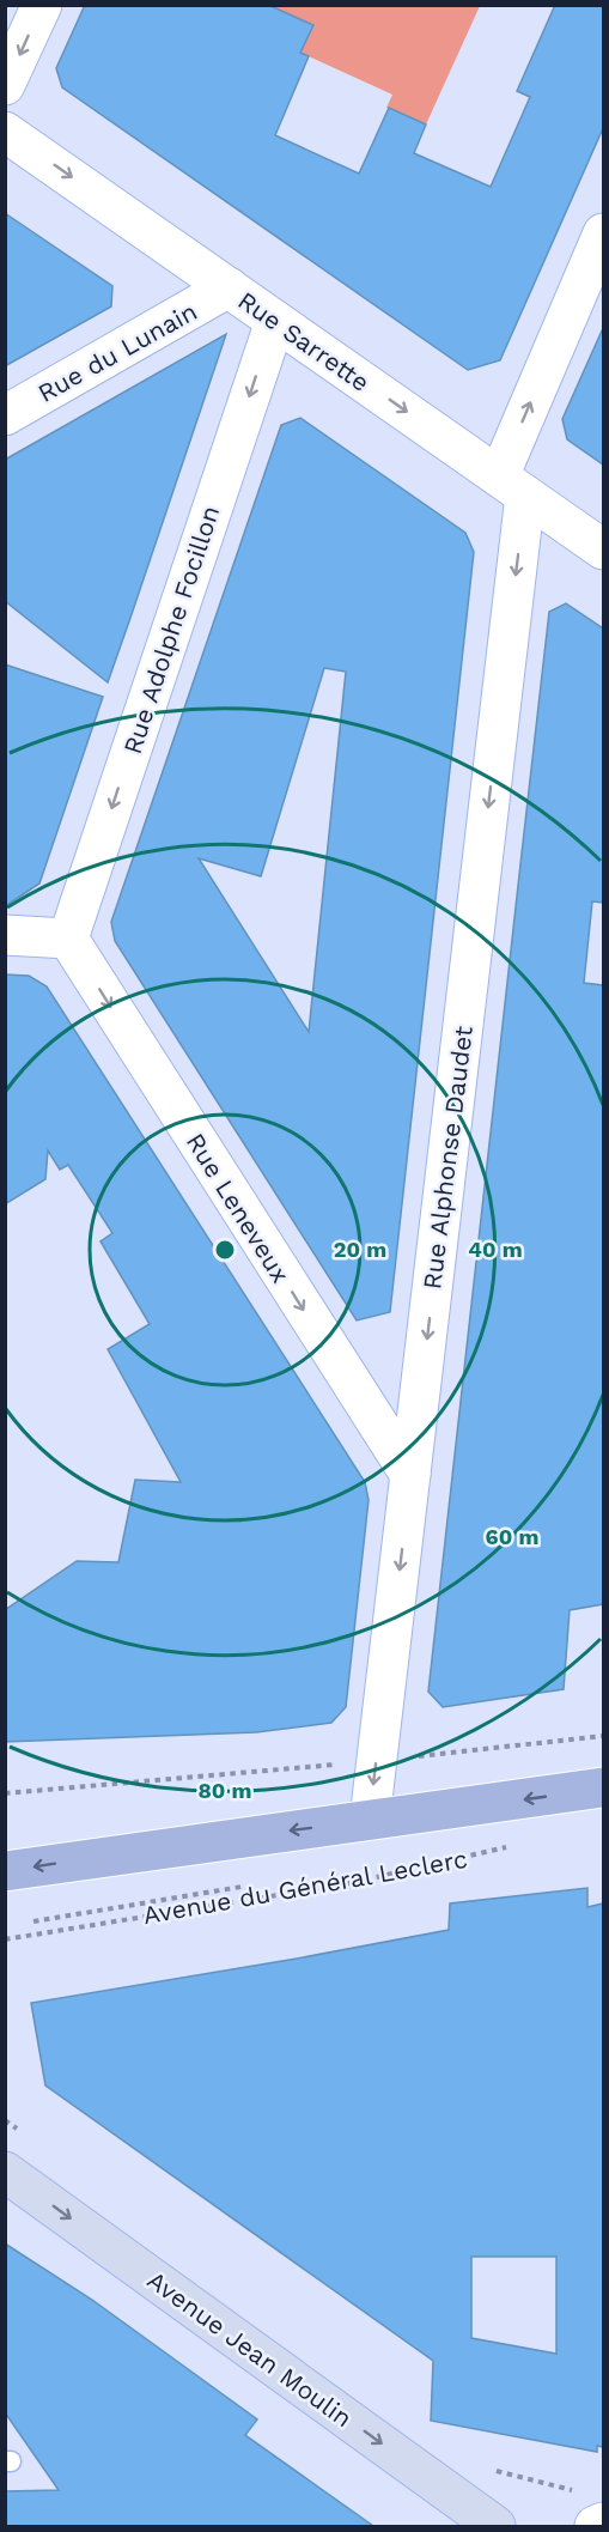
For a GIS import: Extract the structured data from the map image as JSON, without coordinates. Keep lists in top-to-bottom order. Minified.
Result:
{"streets":{"main road":["Avenue du Général Leclerc","Avenue Jean Moulin"],"street":["Rue Sarrette","Rue du Lunain","Rue Adolphe Focillon","Rue Alphonse Daudet","Rue Leneveux"]},"crossings":[["Rue Sarrette","Rue du Lunain"],["Rue Sarrette","Rue Adolphe Focillon"],["Rue Sarrette","Rue Alphonse Daudet"],["Rue Adolphe Focillon","Rue Leneveux"],["Rue Alphonse Daudet","Rue Leneveux"],["Rue Alphonse Daudet","Avenue du Général Leclerc"]],"one_way":["Rue Sarrette","Rue Adolphe Focillon","Rue Leneveux","Avenue du Général Leclerc","Avenue Jean Moulin"],"rings":["20 m","40 m","60 m","80 m"]}
